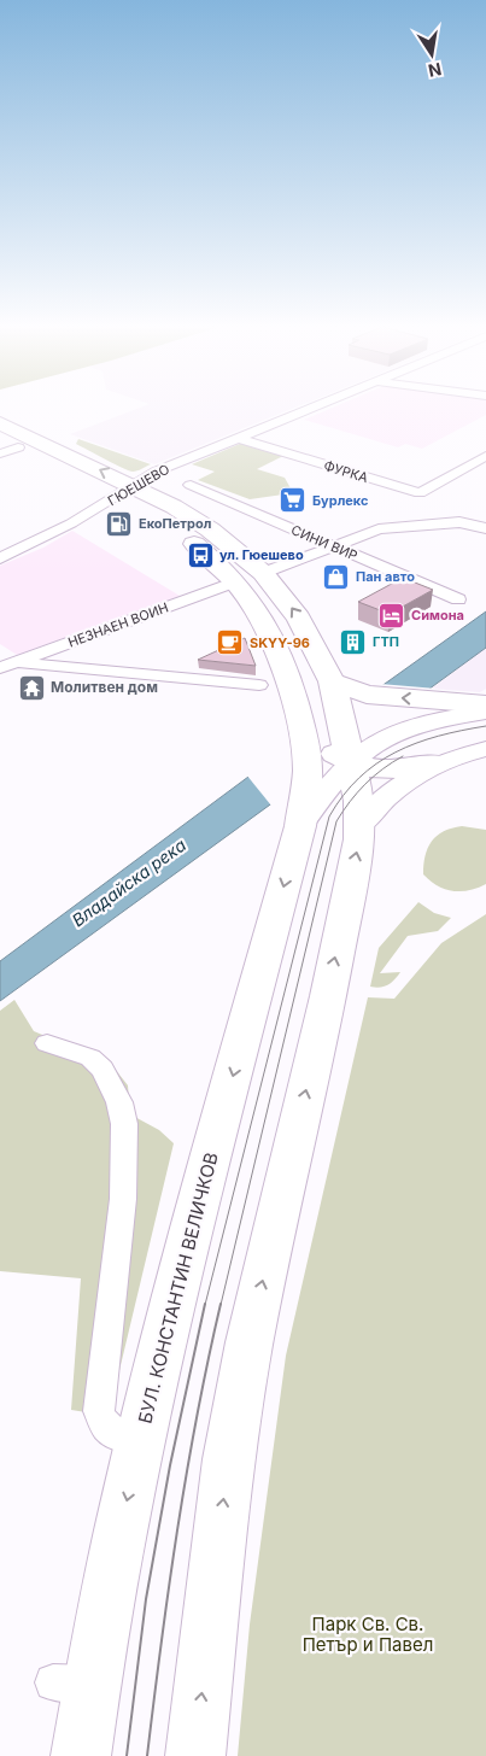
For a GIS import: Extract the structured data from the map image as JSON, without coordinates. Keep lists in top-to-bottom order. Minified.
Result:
{"streets":{"main road":["БУЛ. КОНСТАНТИН ВЕЛИЧКОВ"],"street":["ФУРКА","ГЮЕШЕВО","СИНИ ВИР","НЕЗНАЕН ВОИН"]},"crossings":[["ФУРКА","ГЮЕШЕВО"],["ГЮЕШЕВО","БУЛ. КОНСТАНТИН ВЕЛИЧКОВ"],["НЕЗНАЕН ВОИН","БУЛ. КОНСТАНТИН ВЕЛИЧКОВ"]],"water":["Владайска река"],"parks":["Парк Св. Св. Петър и Павел"],"places":{"supermarket":["Бурлекс"],"fuel station":["ЕкоПетрол"],"bus stop":["ул. Гюешево"],"shop":["Пан авто"],"hotel":["Симона"],"building":["ГТП"],"cafe":["SKYY-96"],"temple":["Молитвен дом"]},"north":"bottom"}
